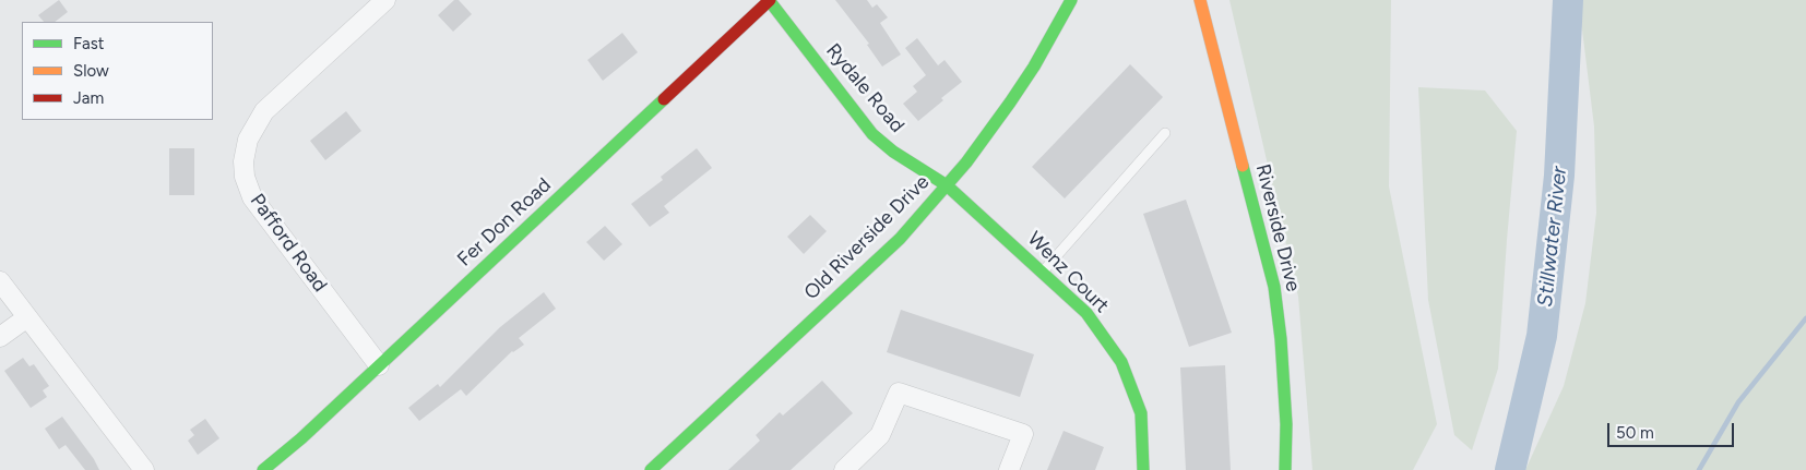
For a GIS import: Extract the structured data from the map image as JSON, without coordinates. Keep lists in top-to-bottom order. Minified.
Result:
{"streets":{"street":["Rydale Road","Fer Don Road","Riverside Drive","Old Riverside Drive","Pafford Road","Wenz Court"]},"crossings":[["Rydale Road","Fer Don Road"],["Rydale Road","Old Riverside Drive"],["Rydale Road","Wenz Court"],["Fer Don Road","Pafford Road"],["Old Riverside Drive","Wenz Court"]],"water":["Stillwater River"],"legend":["Fast","Slow","Jam"],"scale_bar":"50 m"}
